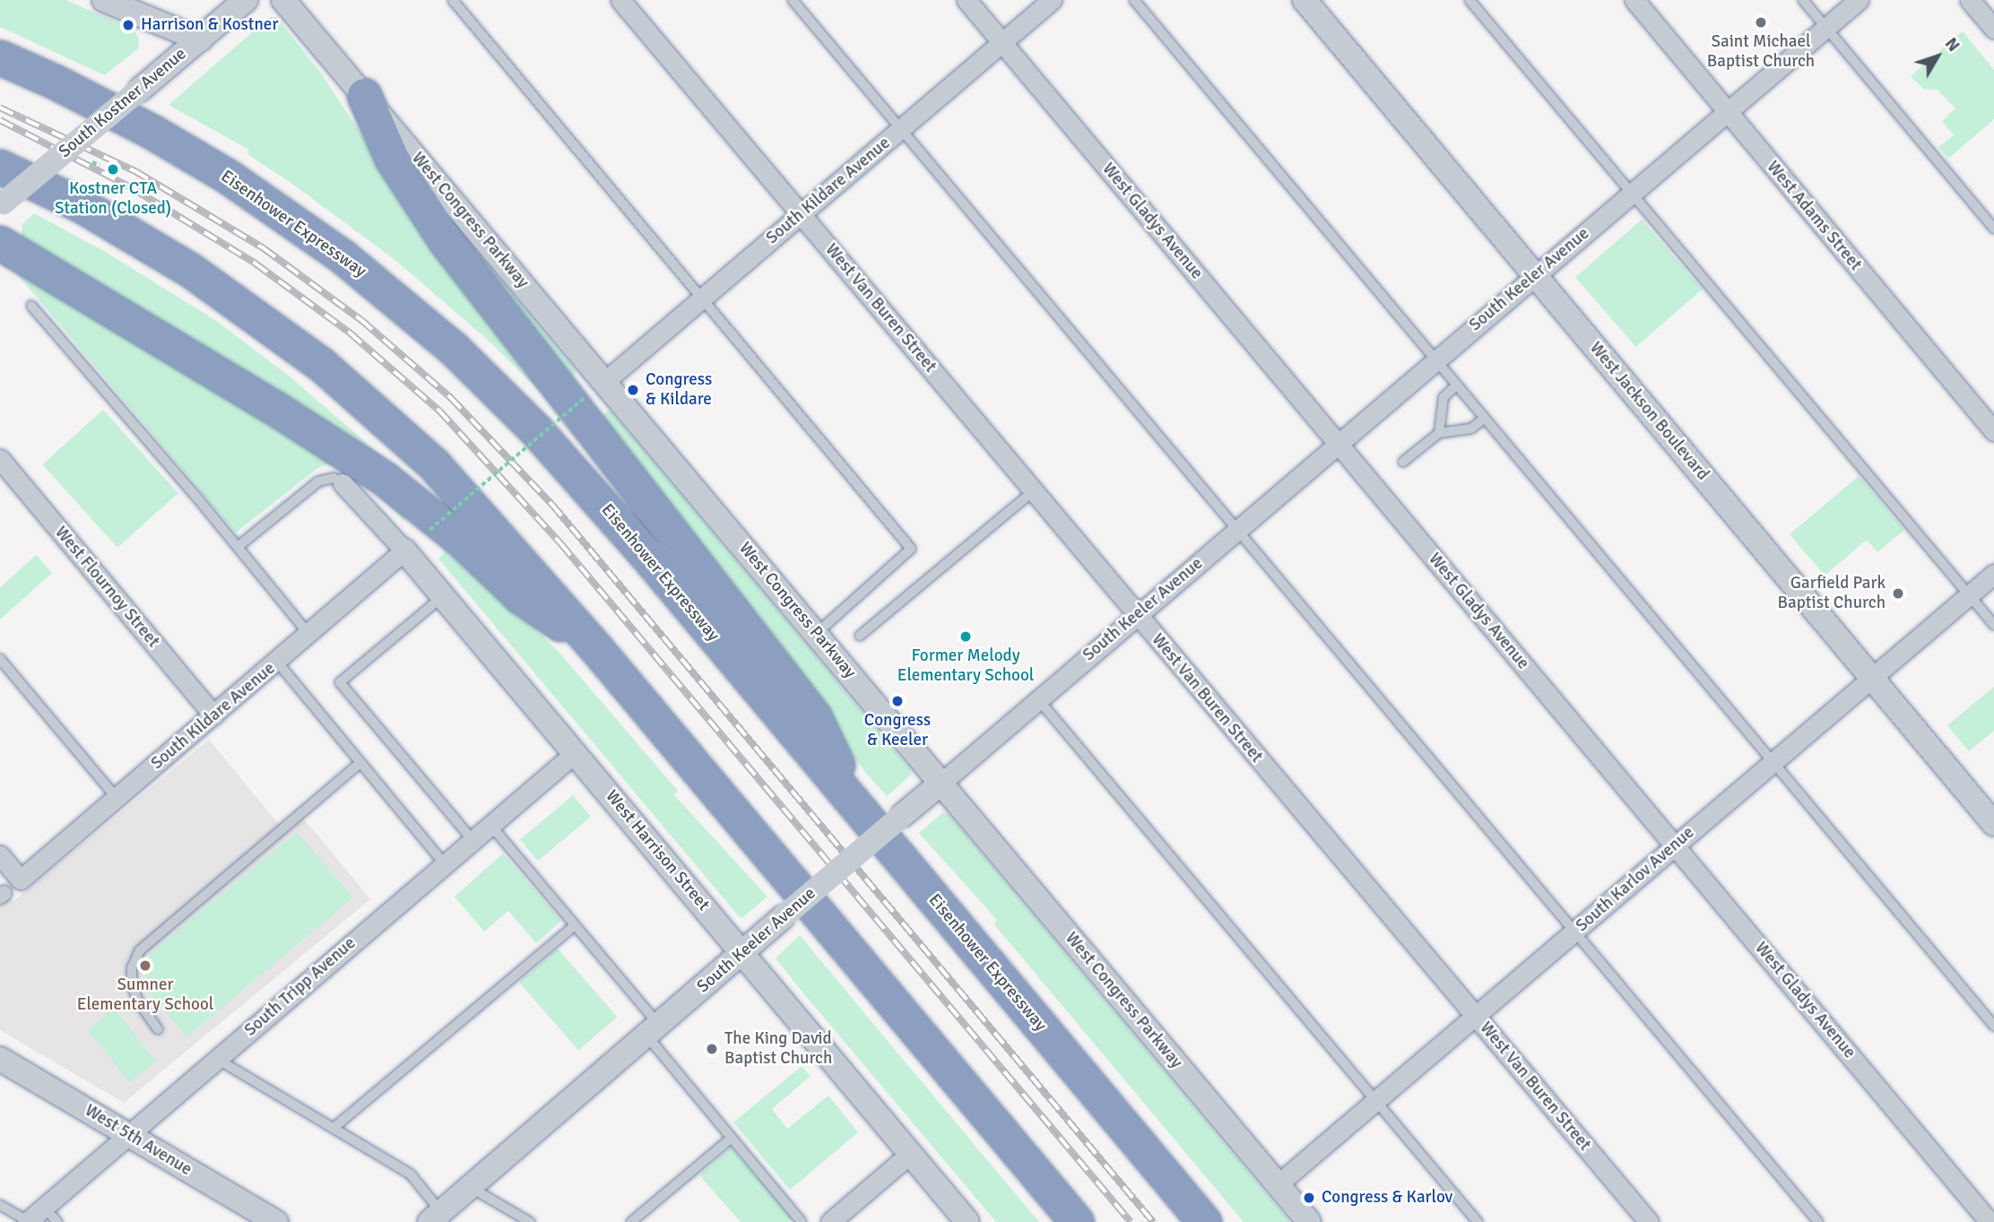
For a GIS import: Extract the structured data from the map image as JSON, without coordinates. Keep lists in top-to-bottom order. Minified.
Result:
{"streets":{"highway":["Eisenhower Expressway"],"street":["South Kostner Avenue","South Kildare Avenue","West Adams Street","West Congress Parkway","West Gladys Avenue","South Keeler Avenue","West Van Buren Street","West Jackson Boulevard","West Flournoy Street","West Harrison Street","South Karlov Avenue","South Tripp Avenue","West 5th Avenue"]},"crossings":[["South Kildare Avenue","West Congress Parkway"],["South Kildare Avenue","West Gladys Avenue"],["South Kildare Avenue","West Van Buren Street"],["South Kildare Avenue","West Flournoy Street"],["South Kildare Avenue","West Harrison Street"],["West Adams Street","South Keeler Avenue"],["West Congress Parkway","South Keeler Avenue"],["West Congress Parkway","South Karlov Avenue"],["West Gladys Avenue","South Keeler Avenue"],["West Gladys Avenue","South Karlov Avenue"],["South Keeler Avenue","West Van Buren Street"],["South Keeler Avenue","West Jackson Boulevard"],["South Keeler Avenue","West Harrison Street"],["West Van Buren Street","South Karlov Avenue"],["West Jackson Boulevard","South Karlov Avenue"],["West Harrison Street","South Tripp Avenue"],["South Tripp Avenue","West 5th Avenue"]],"places":["Saint Michael Baptist Church","Harrison & Kostner","Kostner CTA Station (Closed)","Congress & Kildare","Garfield Park Baptist Church","Former Melody Elementary School","Congress & Keeler","Sumner Elementary School","The King David Baptist Church","Congress & Karlov"],"north":"top right"}
